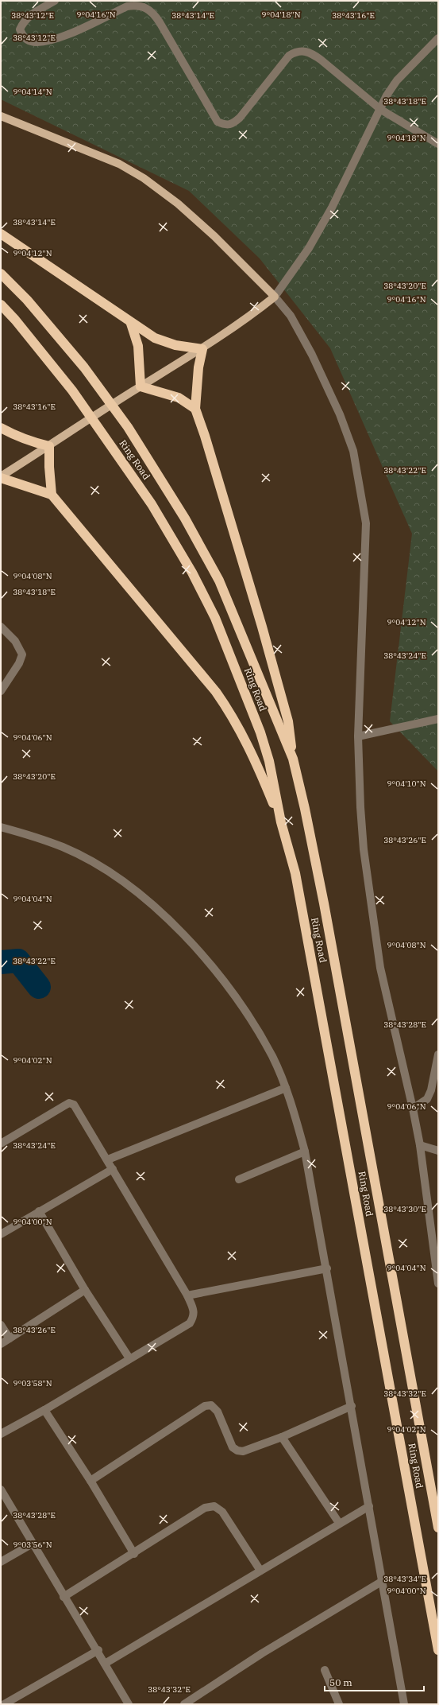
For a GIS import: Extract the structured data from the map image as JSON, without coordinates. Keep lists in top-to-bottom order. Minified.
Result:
{"streets":{"highway":["Ring Road"]},"scale_bar":"50 m","coordinates":["9°04'16\"N","9°04'18\"N","38°43'14\"E","38°43'16\"E","38°43'12\"E","9°04'14\"N","38°43'18\"E","9°04'12\"N","38°43'20\"E","38°43'22\"E","9°04'08\"N","38°43'24\"E","9°04'06\"N","9°04'10\"N","38°43'26\"E","9°04'04\"N","38°43'28\"E","9°04'02\"N","38°43'30\"E","9°04'00\"N","9°03'58\"N","38°43'32\"E","9°03'56\"N","38°43'34\"E"]}
